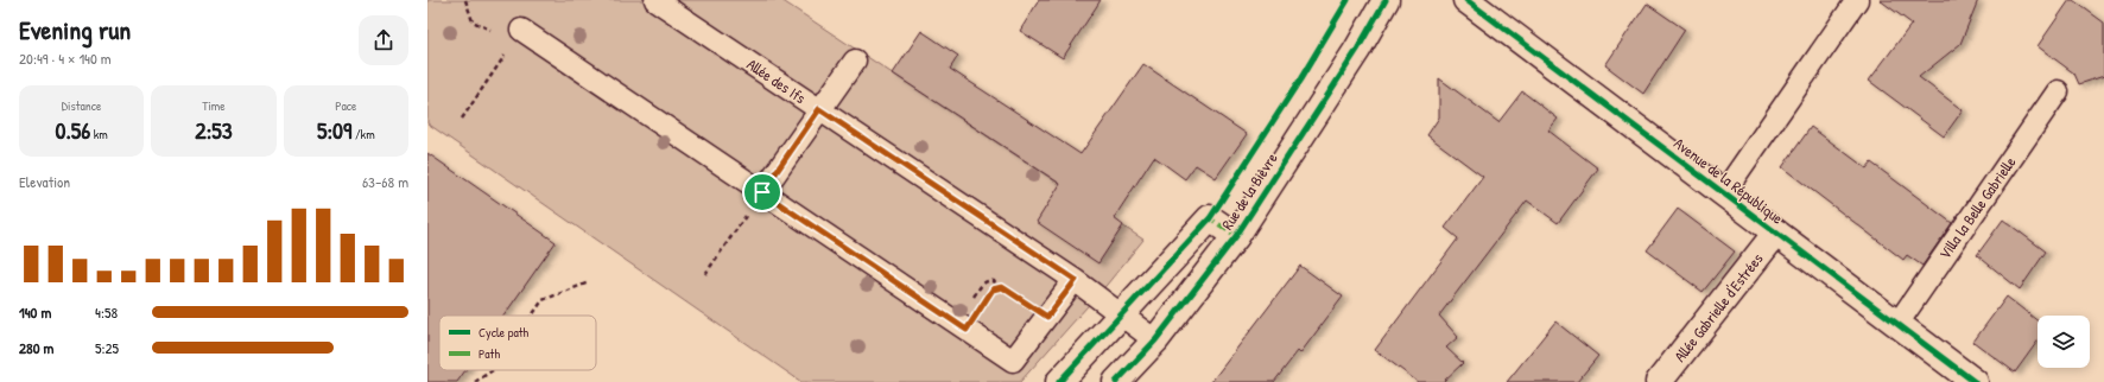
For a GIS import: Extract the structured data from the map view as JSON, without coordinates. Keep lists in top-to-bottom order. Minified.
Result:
{"streets":{"street":["Avenue de la République","Rue de la Bièvre","Allée Gabrielle d'Estrées"],"lane":["Allée des Ifs","Villa la Belle Gabrielle"]},"crossings":[["Allée des Ifs","Rue de la Bièvre"],["Avenue de la République","Villa la Belle Gabrielle"],["Avenue de la République","Allée Gabrielle d'Estrées"]],"legend":["Cycle path","Path"],"page":{"heading":["Evening run","20:49 · 4 × 140 m"],"stats":[["Distance","0.56 km"],["Time","2:53"],["Pace","5:09 /km"]],"chart":["Elevation","63–68 m"],"list":[{"name":"140 m","note":"4:58"},{"name":"280 m","note":"5:25"}]}}
